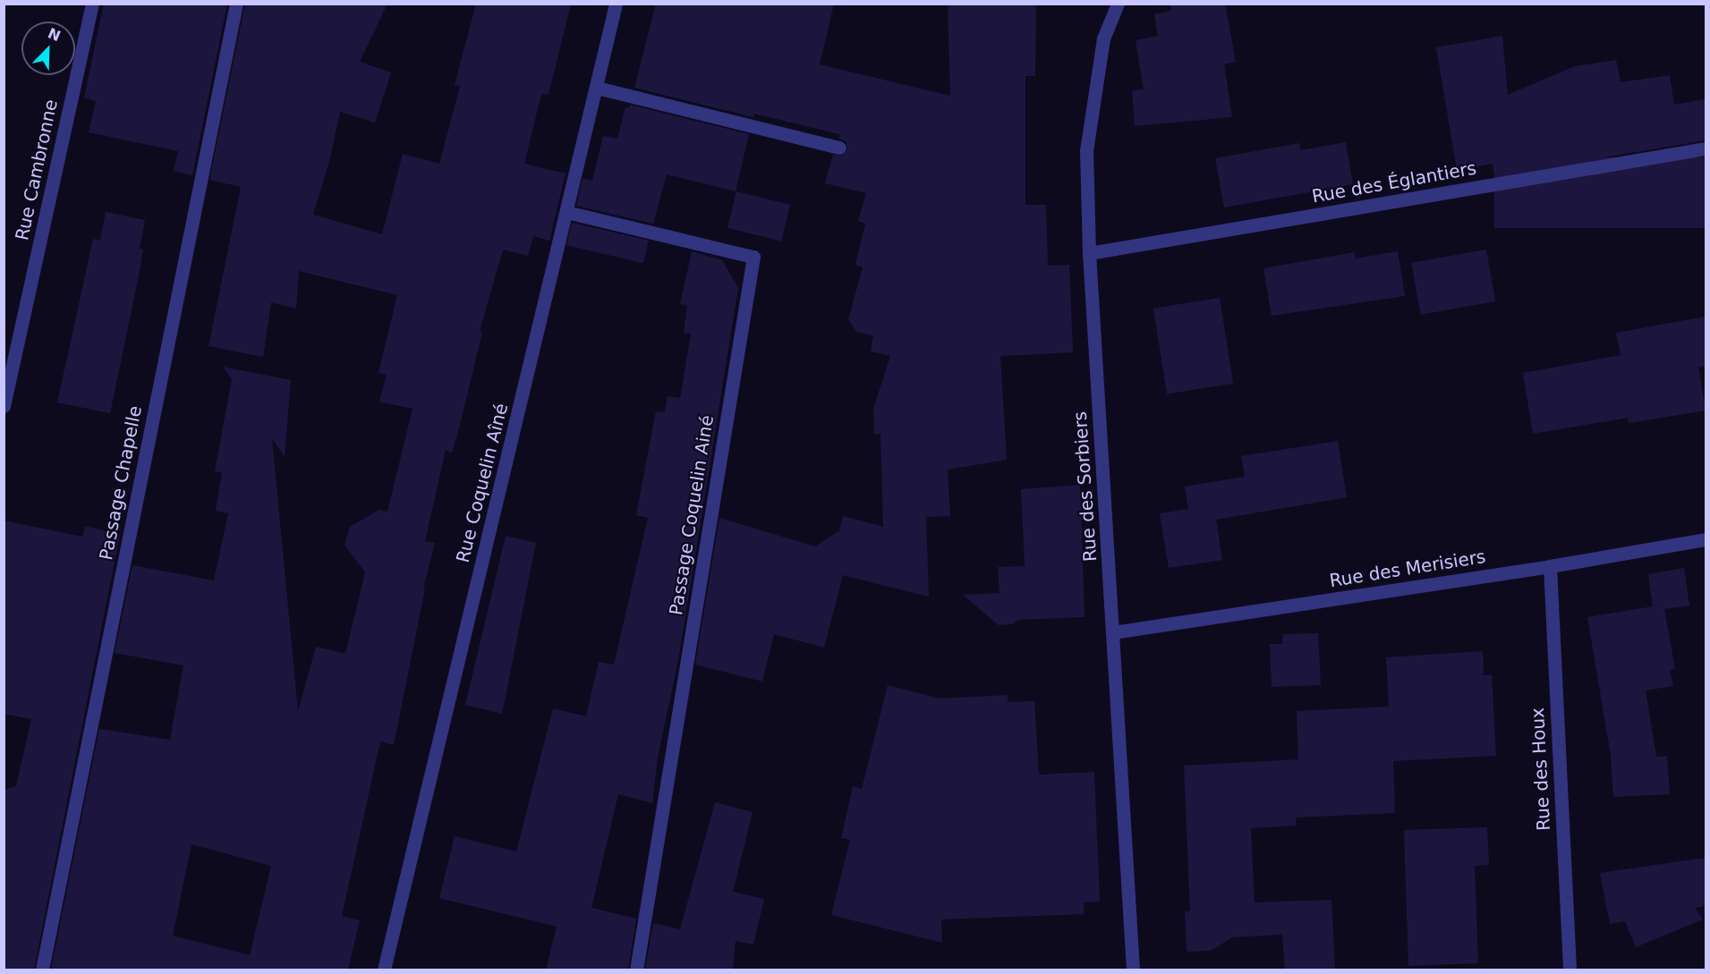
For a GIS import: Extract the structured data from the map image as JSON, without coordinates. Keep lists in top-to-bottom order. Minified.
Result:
{"streets":{"street":["Rue Cambronne","Rue des Églantiers","Passage Chapelle","Rue Coquelin Aîné","Rue des Sorbiers","Passage Coquelin Ainé","Rue des Merisiers","Rue des Houx"]},"crossings":[["Rue des Églantiers","Rue des Sorbiers"],["Rue Coquelin Aîné","Passage Coquelin Ainé"],["Rue des Sorbiers","Rue des Merisiers"],["Rue des Merisiers","Rue des Houx"]],"north":"top right"}
